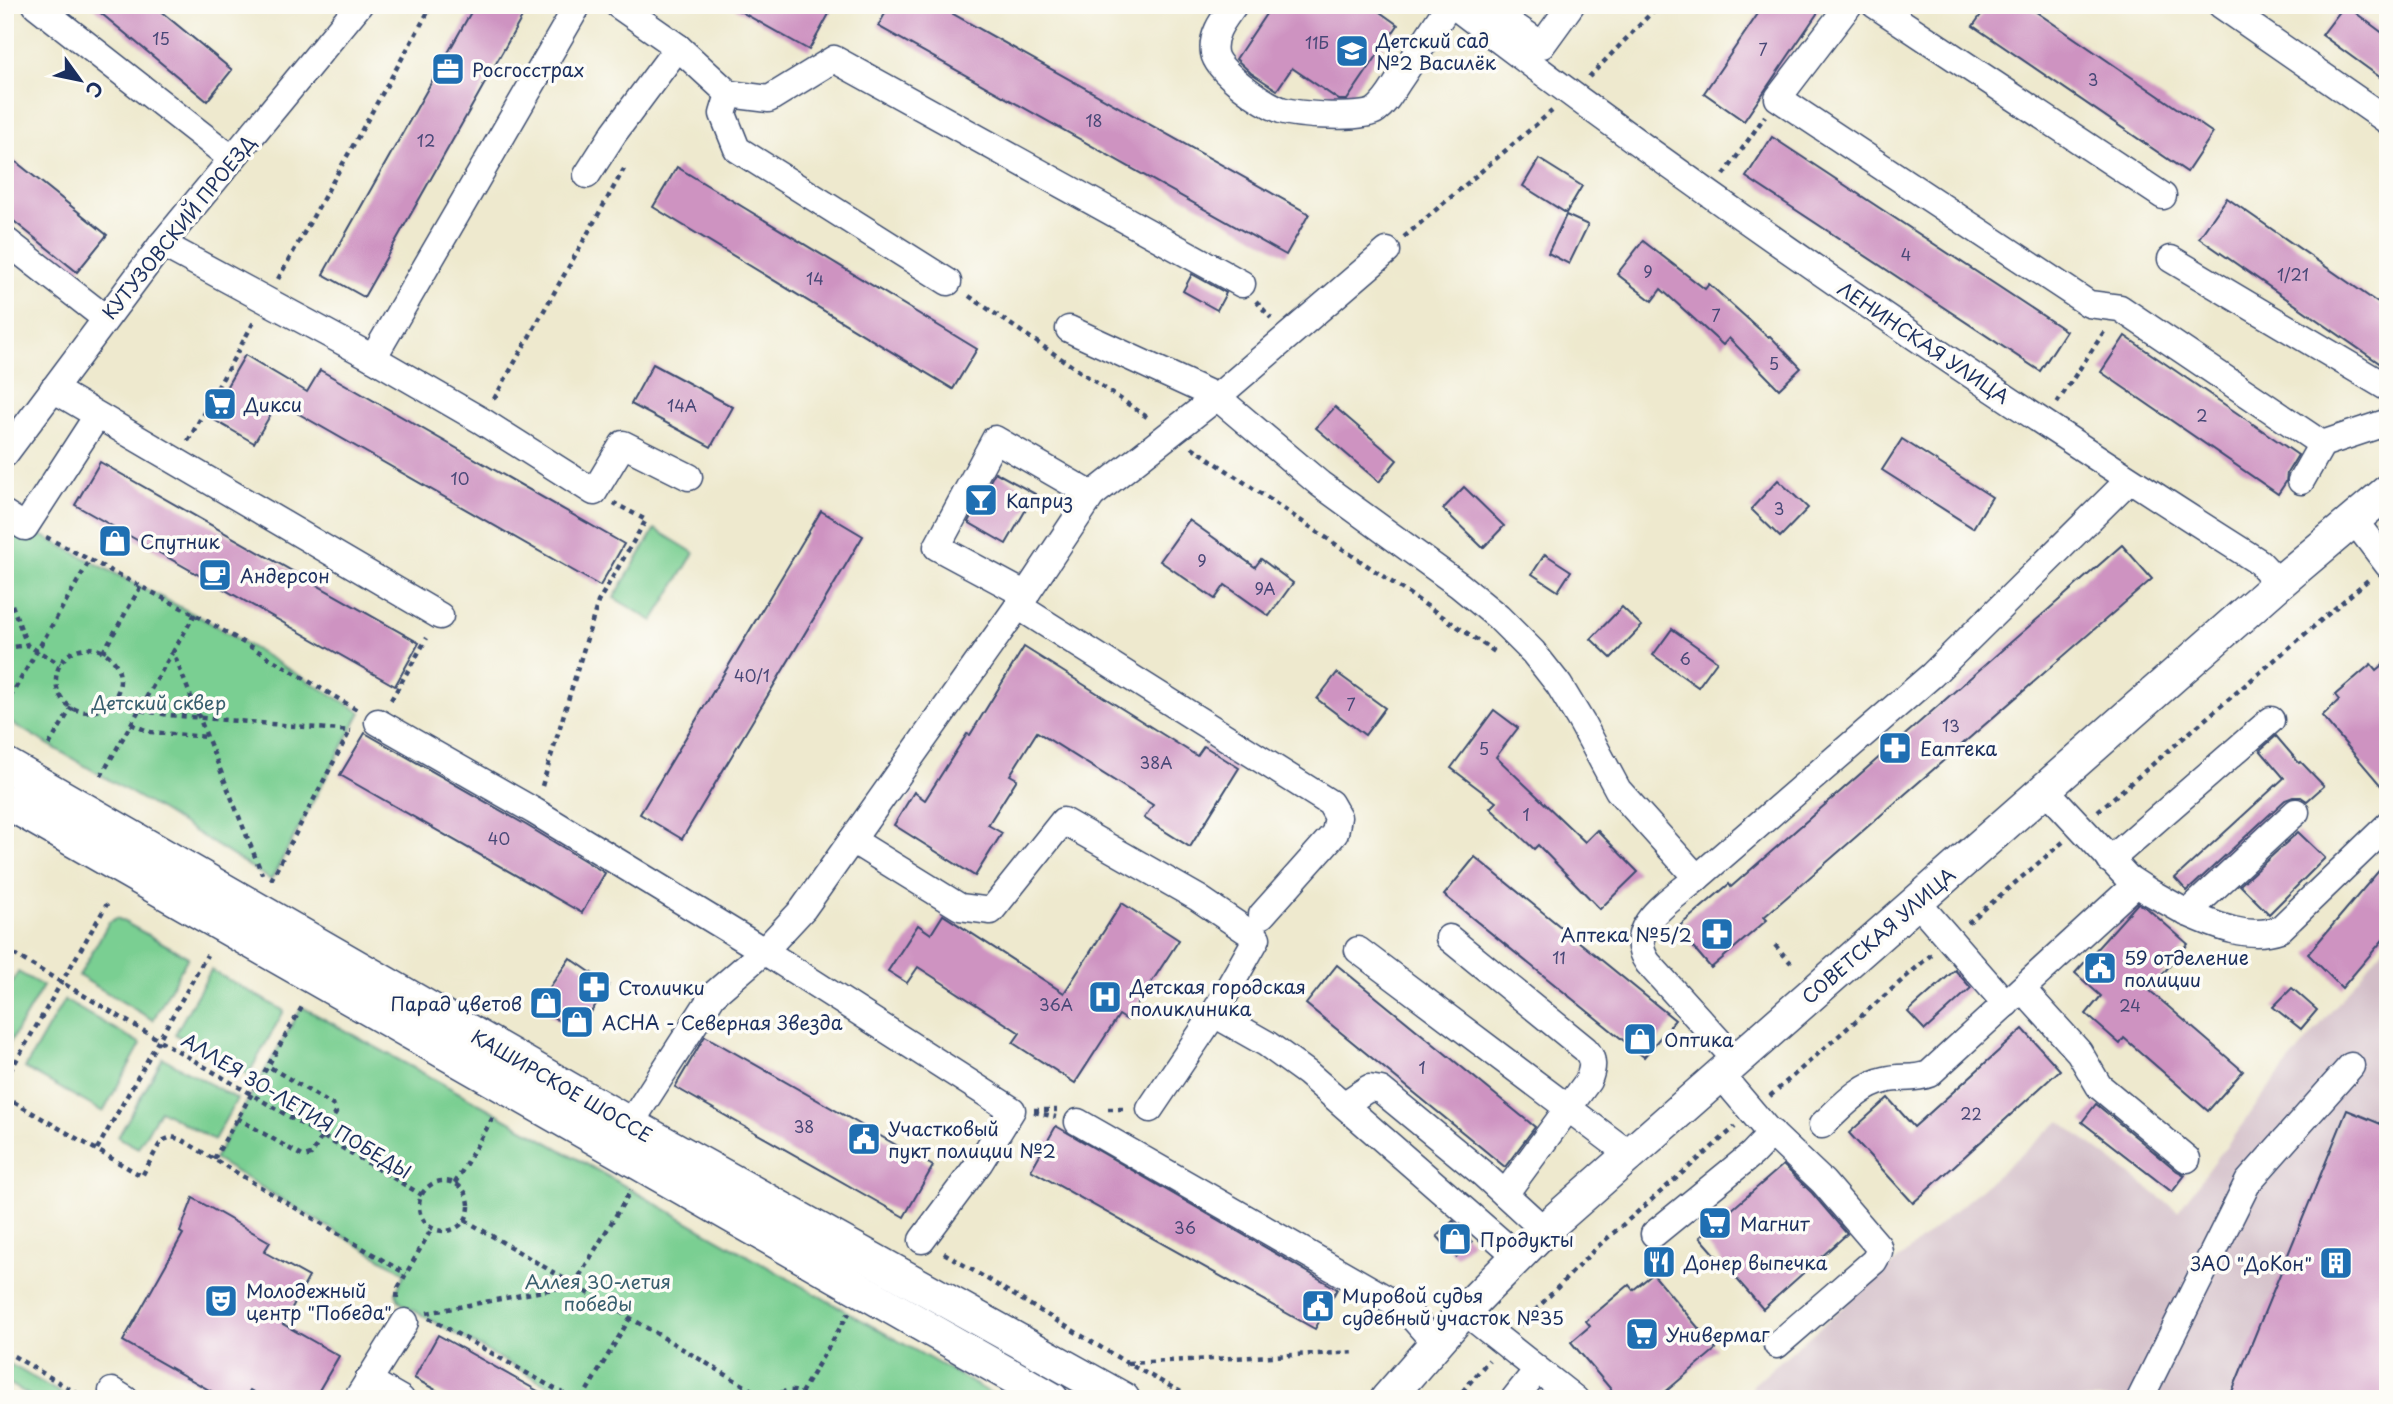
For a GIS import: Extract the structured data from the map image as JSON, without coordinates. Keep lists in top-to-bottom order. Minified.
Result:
{"streets":{"main road":["СОВЕТСКАЯ УЛИЦА","КАШИРСКОЕ ШОССЕ"],"street":["КУТУЗОВСКИЙ ПРОЕЗД","ЛЕНИНСКАЯ УЛИЦА"],"path":["АЛЛЕЯ 30-ЛЕТИЯ ПОБЕДЫ"]},"crossings":[["ЛЕНИНСКАЯ УЛИЦА","СОВЕТСКАЯ УЛИЦА"]],"parks":["Детский сквер","Аллея 30-летия победы"],"places":{"school or university":["Детский сад №2 Василёк"],"office":["Росгосстрах"],"supermarket":["Дикси","Магнит","Универмаг"],"bar":["Каприз"],"shop":["Спутник","Парад цветов","АСНА - Северная Звезда","Оптика","Продукты"],"cafe":["Андерсон"],"pharmacy":["Еаптека","Аптека №5/2","Столички"],"public building":["59 отделение полиции","Участковый пукт полиции №2","Мировой судья судебный участок №35"],"hospital":["Детская городская поликлиника"],"restaurant":["Донер выпечка"],"building":["ЗАО \"ДоКон\""],"theatre":["Молодежный центр \"Победа\""]},"house_numbers":["15","11Б","7","3","18","12","4","9","1/21","14","7","5","14А","2","10","3","9","9А","6","40/1","7","13","5","38А","1","40","11","36А","24","1","22","38","36"],"north":"bottom right"}
